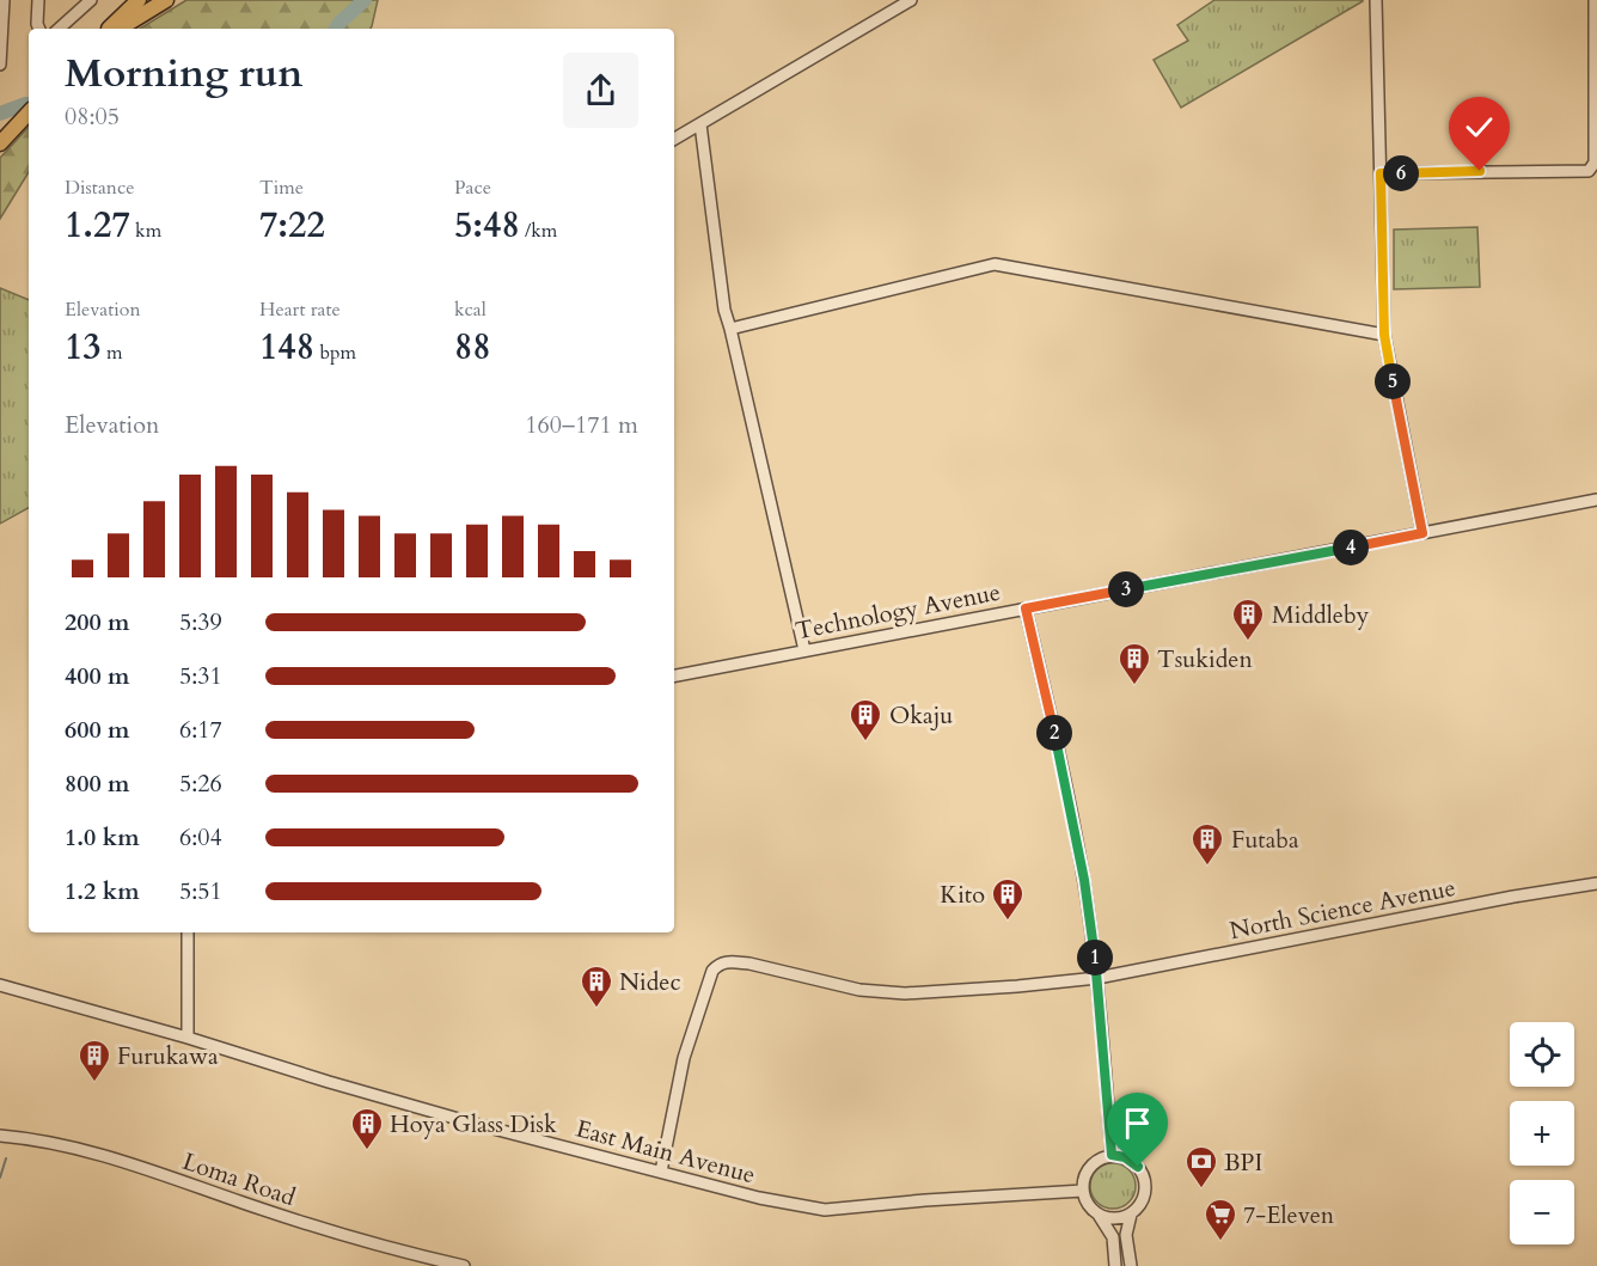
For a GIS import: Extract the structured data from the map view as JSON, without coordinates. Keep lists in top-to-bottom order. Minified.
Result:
{"streets":{"street":["Technology Avenue","North Science Avenue","East Main Avenue","Loma Road"]},"crossings":[["North Science Avenue","East Main Avenue"]],"places":{"building":["Middleby","Tsukiden","Okaju","Futaba","Kito","Nidec","Furukawa","Hoya Glass Disk"],"bank":["BPI"],"supermarket":["7-Eleven"]},"page":{"heading":["Morning run","08:05"],"stats":[["Distance","1.27 km"],["Time","7:22"],["Pace","5:48 /km"],["Elevation","13 m"],["Heart rate","148 bpm"],["kcal","88"]],"pins":["6","5","4","3","2","1"],"chart":["Elevation","160–171 m"],"list":[{"name":"200 m","note":"5:39"},{"name":"400 m","note":"5:31"},{"name":"600 m","note":"6:17"},{"name":"800 m","note":"5:26"},{"name":"1.0 km","note":"6:04"},{"name":"1.2 km","note":"5:51"}],"map_buttons":["+","−"]}}
